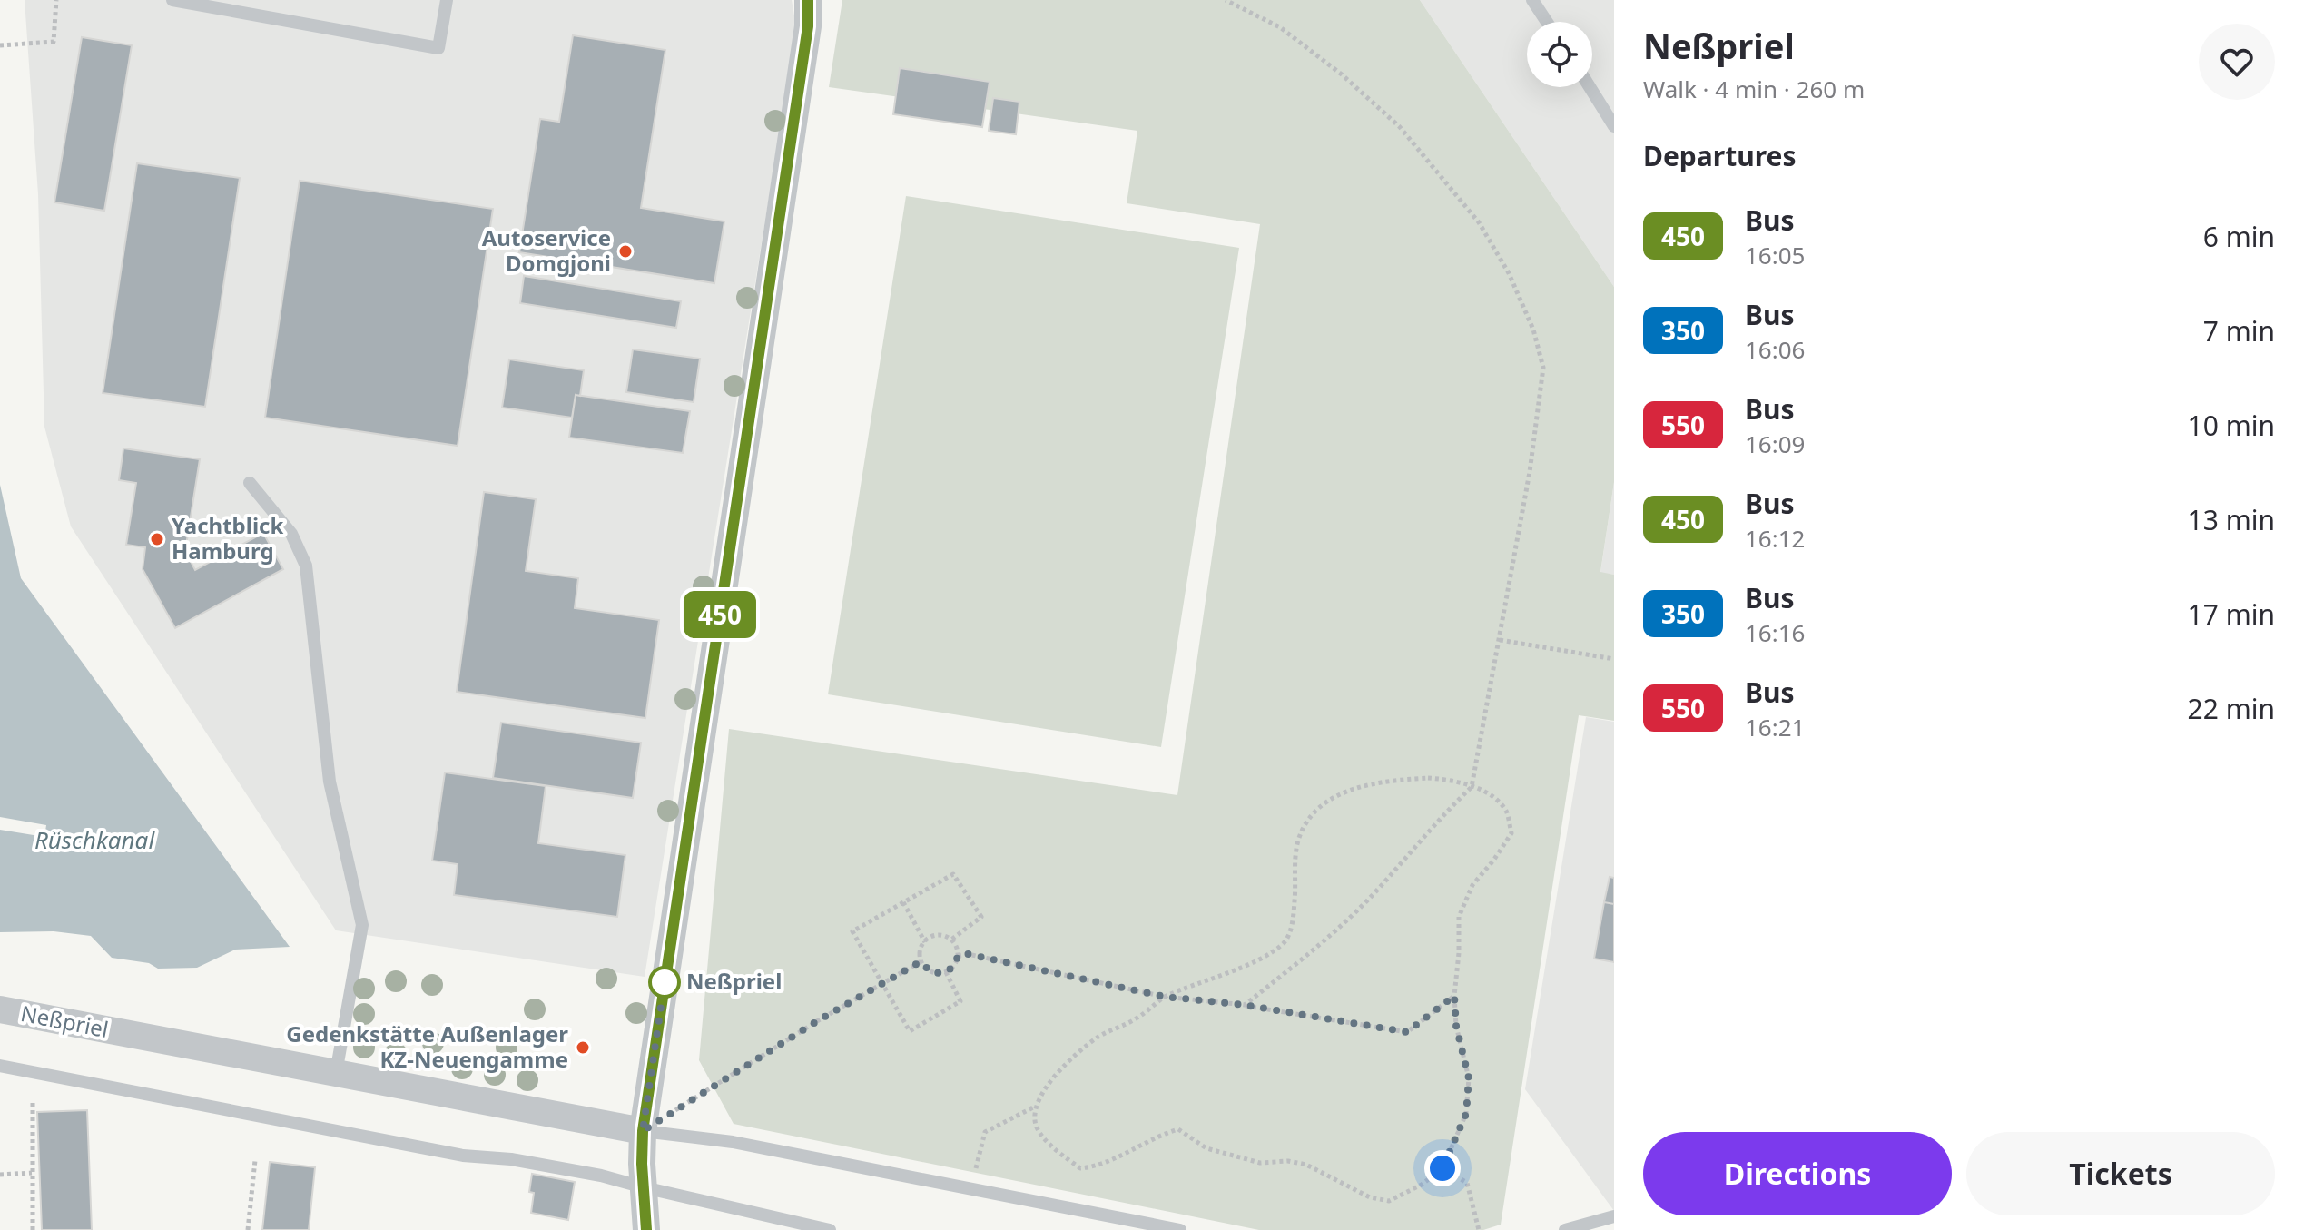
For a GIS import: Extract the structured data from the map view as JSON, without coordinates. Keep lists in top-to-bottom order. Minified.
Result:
{"streets":{"street":["Neßpriel"]},"water":["Rüschkanal"],"places":["Autoservice Domgjoni","Yachtblick Hamburg","Neßpriel","Gedenkstätte Außenlager KZ-Neuengamme"],"lines":["bus line 450"],"page":{"on_map":"450","heading":[["Neßpriel","Walk · 4 min · 260 m"],"Departures"],"list":[{"mark":"450","name":"Bus","note":"16:05","value":"6 min"},{"mark":"350","name":"Bus","note":"16:06","value":"7 min"},{"mark":"550","name":"Bus","note":"16:09","value":"10 min"},{"mark":"450","name":"Bus","note":"16:12","value":"13 min"},{"mark":"350","name":"Bus","note":"16:16","value":"17 min"},{"mark":"550","name":"Bus","note":"16:21","value":"22 min"}],"buttons":["Directions","Tickets"]}}
